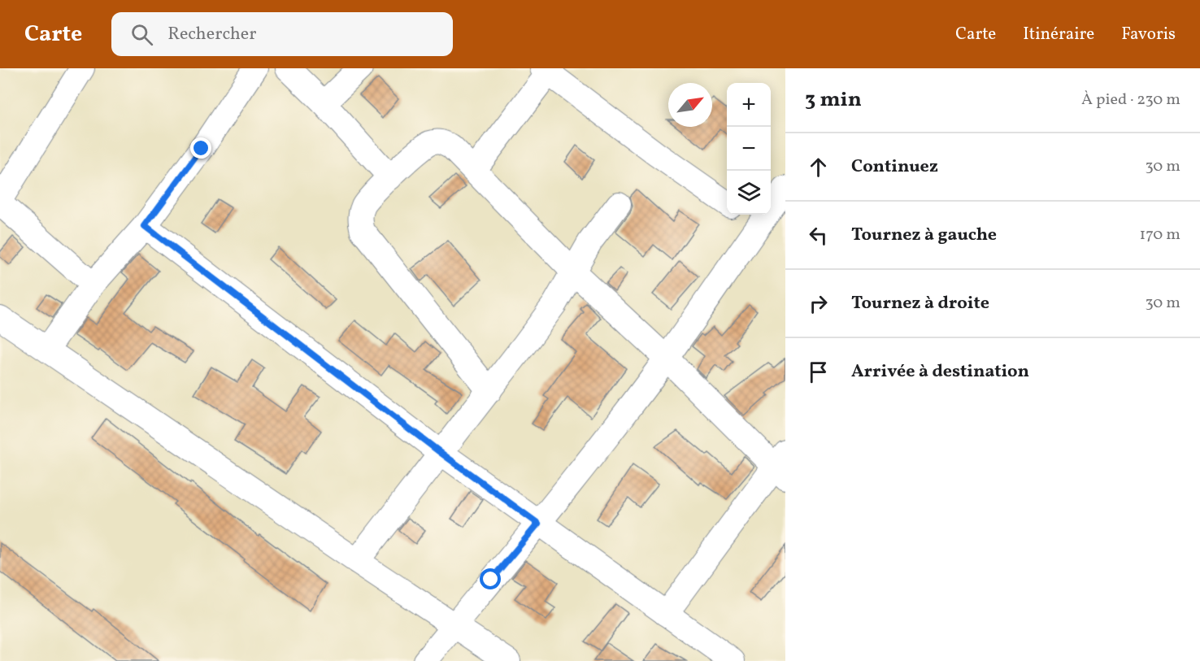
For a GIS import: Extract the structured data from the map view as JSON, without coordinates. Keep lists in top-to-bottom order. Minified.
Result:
{"north":"top right","page":{"header":"Carte","search":"Rechercher","nav":["Carte","Itinéraire","Favoris"],"heading":["3 min","À pied · 230 m"],"map_buttons":["+","−"],"list":[["Continuez","30 m"],["Tournez à gauche","170 m"],["Tournez à droite","30 m"],"Arrivée à destination"]}}
